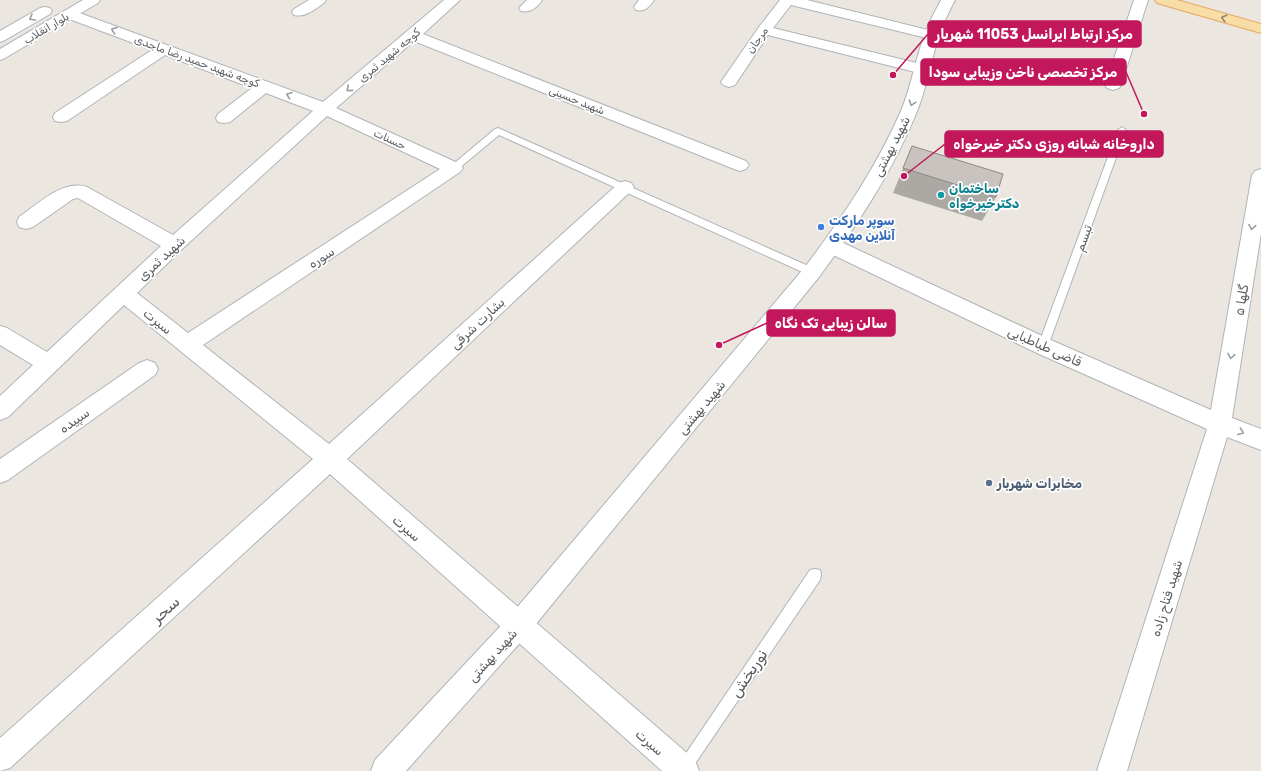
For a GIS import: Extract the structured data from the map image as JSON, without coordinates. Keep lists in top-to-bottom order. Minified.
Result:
{"streets":{"street":["بلوار انقلاب","مرجان","کوچه شهید ثمری","کوچه شهید حمید رضا ماجدی","شهید حسینی","حسنات","شهید بهشتی","سوره","شهید ثمری","گلها ۵","سیرت","بشارت شرقی","قاضی طباطبایی","سپیده","شهید فتاح زاده","سحر"],"lane":["تبسم","نوربخش"]},"crossings":[["بلوار انقلاب","کوچه شهید حمید رضا ماجدی"],["کوچه شهید ثمری","کوچه شهید حمید رضا ماجدی"],["کوچه شهید ثمری","شهید حسینی"],["کوچه شهید ثمری","حسنات"],["کوچه شهید ثمری","شهید ثمری"],["کوچه شهید حمید رضا ماجدی","حسنات"],["کوچه شهید حمید رضا ماجدی","شهید ثمری"],["حسنات","سوره"],["حسنات","شهید ثمری"],["شهید بهشتی","سیرت"],["شهید بهشتی","قاضی طباطبایی"],["تبسم","قاضی طباطبایی"],["سوره","سیرت"],["شهید ثمری","سیرت"],["گلها ۵","قاضی طباطبایی"],["گلها ۵","شهید فتاح زاده"],["سیرت","بشارت شرقی"],["سیرت","سحر"],["سیرت","نوربخش"],["بشارت شرقی","سحر"],["قاضی طباطبایی","شهید فتاح زاده"]],"one_way":["کوچه شهید ثمری","کوچه شهید حمید رضا ماجدی","گلها ۵"],"places":["مرکز ارتباط ایرانسل 11053 شهریار","مرکز تخصصی ناخن وزیبایی سودا","داروخانه شبانه روزی دکتر خیرخواه","ساختمان دکترخیرخواه","سوپر مارکت آنلاین مهدی","سالن زیبایی تک نگاه","مخابرات شهربار"]}
